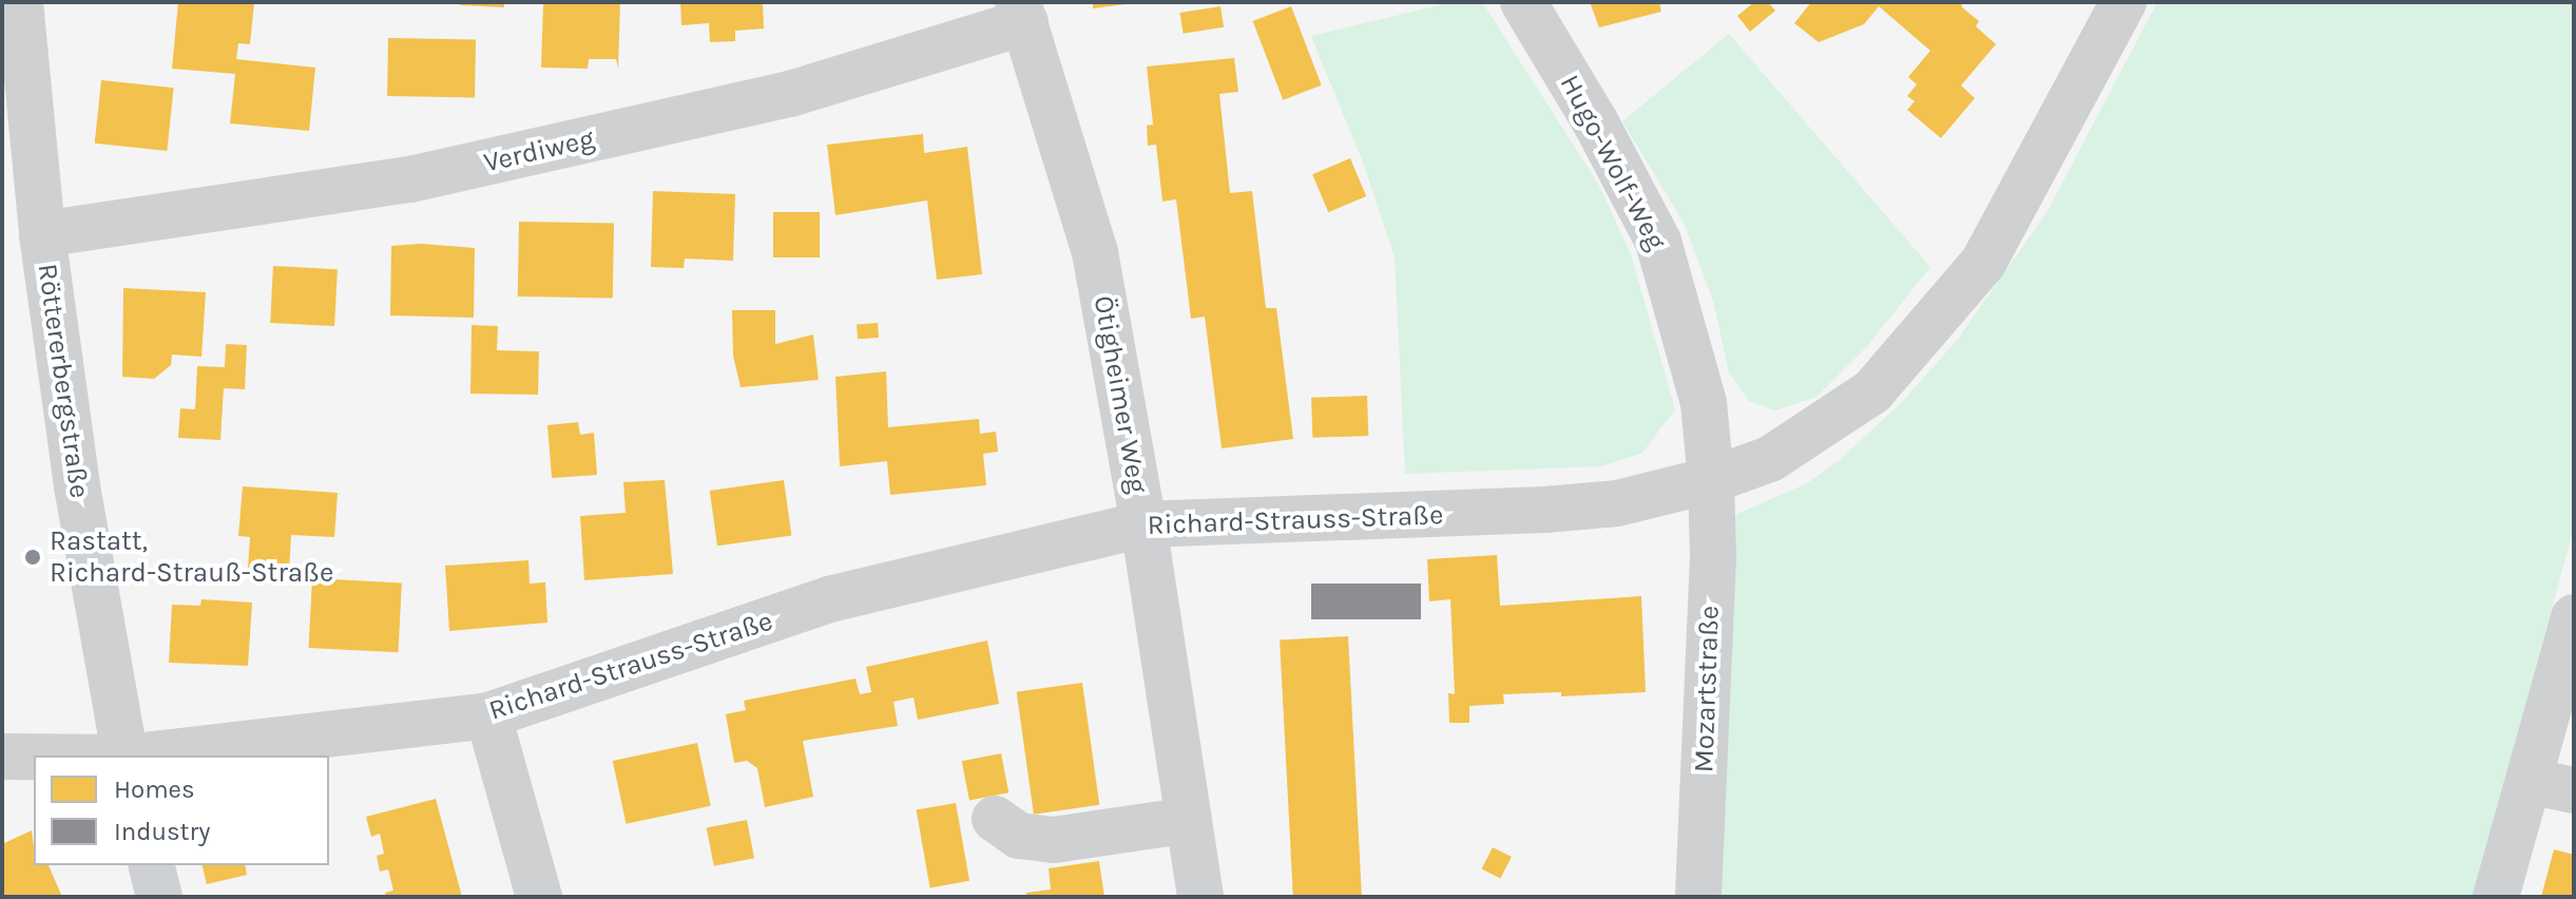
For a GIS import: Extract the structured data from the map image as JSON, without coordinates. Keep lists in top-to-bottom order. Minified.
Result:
{"streets":{"street":["Verdiweg","Hugo-Wolf-Weg","Röttererbergstraße","Ötigheimer Weg","Richard-Strauss-Straße","Mozartstraße"]},"crossings":[["Verdiweg","Röttererbergstraße"],["Verdiweg","Ötigheimer Weg"],["Hugo-Wolf-Weg","Richard-Strauss-Straße"],["Hugo-Wolf-Weg","Mozartstraße"],["Ötigheimer Weg","Richard-Strauss-Straße"],["Richard-Strauss-Straße","Mozartstraße"]],"places":["Rastatt, Richard-Strauß-Straße"],"legend":["Homes","Industry"]}
